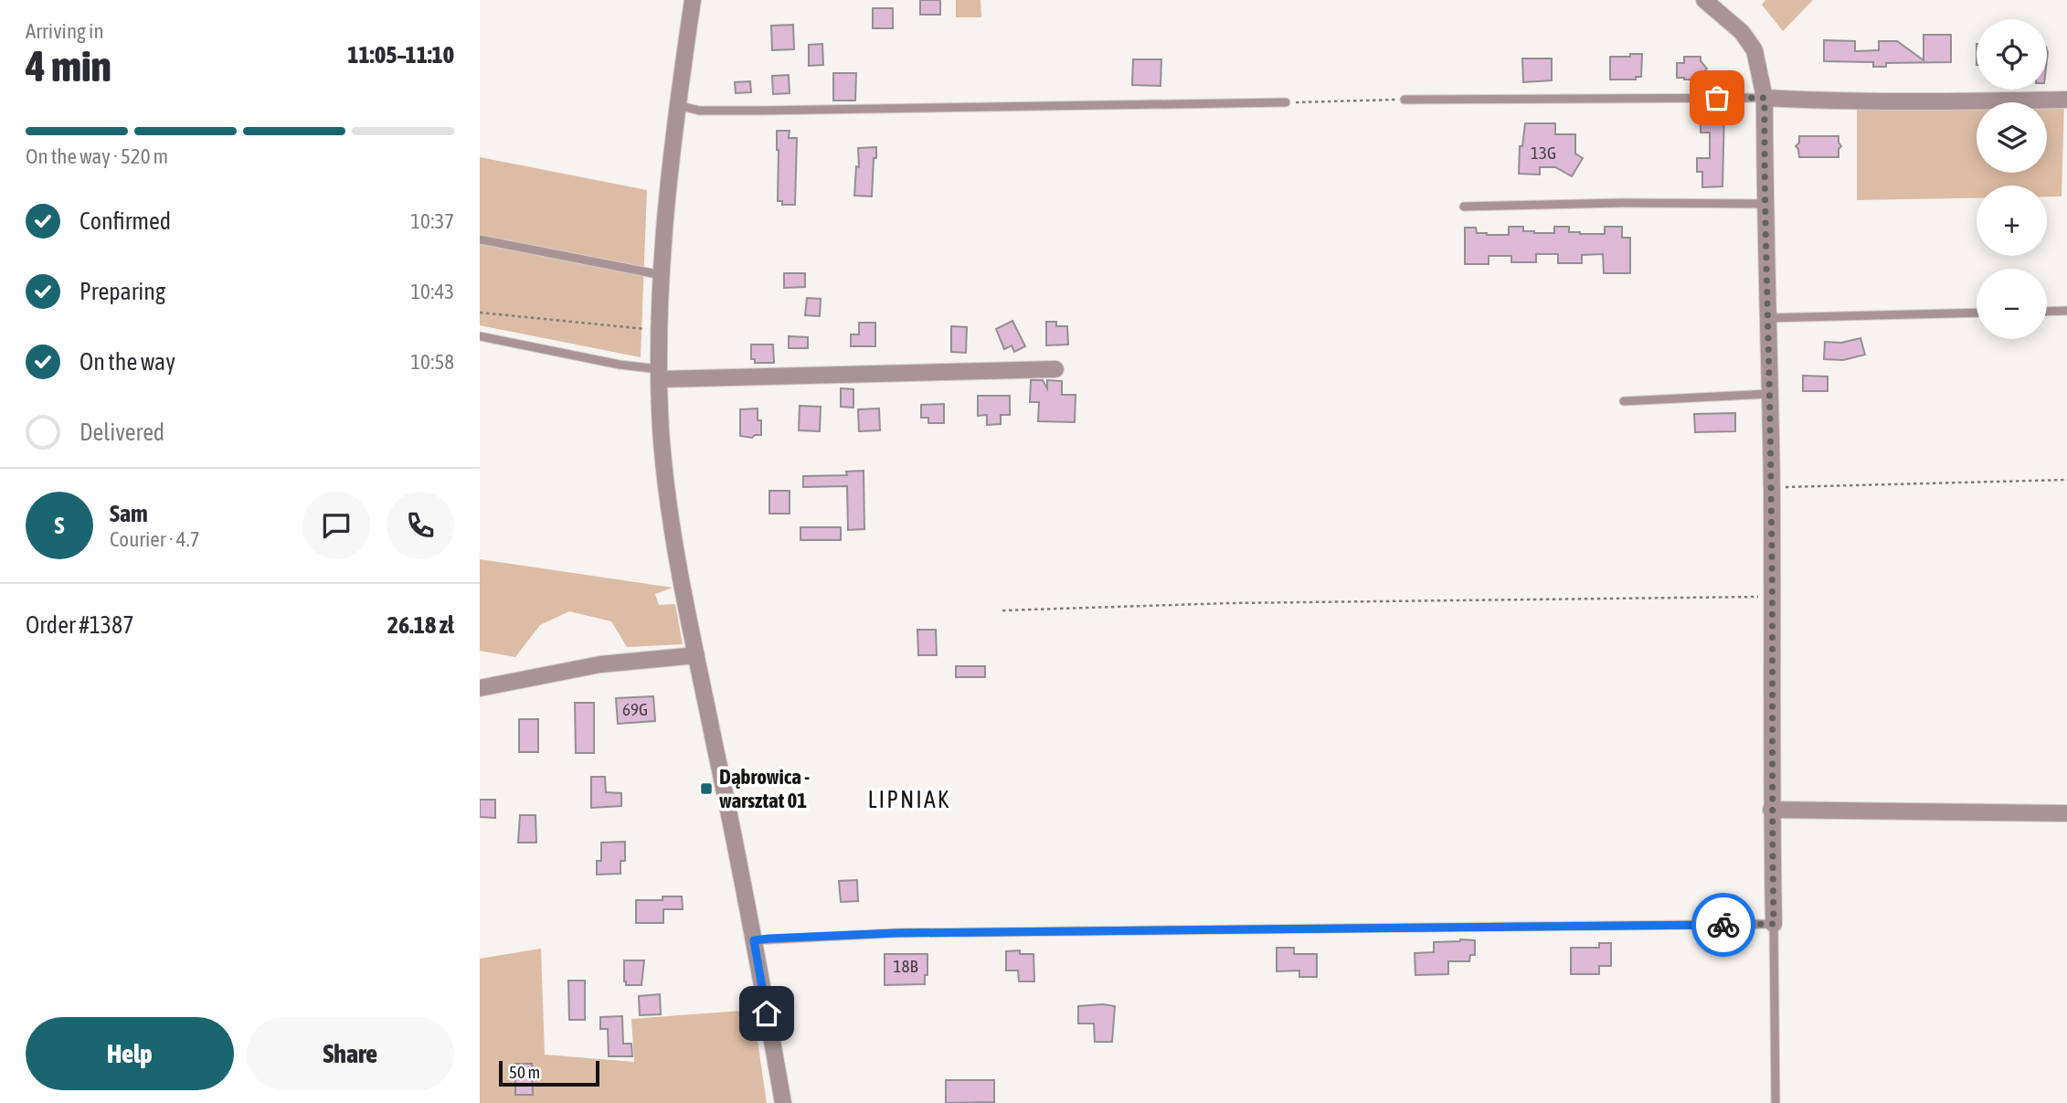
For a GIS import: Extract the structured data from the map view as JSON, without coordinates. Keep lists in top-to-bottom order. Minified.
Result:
{"districts":["LIPNIAK"],"places":{"transit":["Dąbrowica - warsztat 01"]},"house_numbers":["13G","69G","18B"],"scale_bar":"50 m","page":{"heading":["4 min","Arriving in","11:05–11:10"],"panel":["Sam","Courier · 4.7","Order #1387","26.18 zł"],"map_buttons":["+","−"],"bar":"On the way · 520 m","list":[["Confirmed","10:37"],["Preparing","10:43"],["On the way","10:58"],"Delivered"],"round":"S","buttons":["Help","Share"],"scale":"50 m"}}
